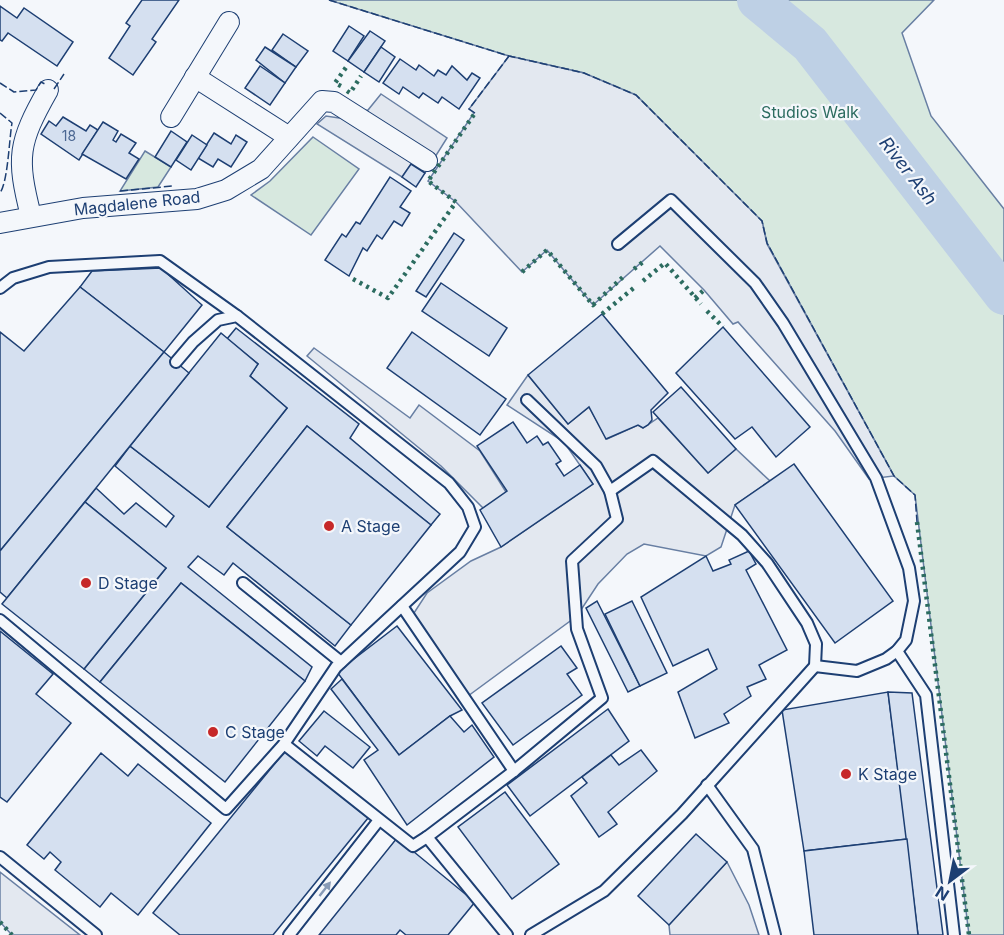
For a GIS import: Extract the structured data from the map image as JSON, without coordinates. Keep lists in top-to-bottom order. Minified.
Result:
{"streets":{"street":["Magdalene Road"]},"water":["River Ash"],"parks":["Studios Walk"],"places":["A Stage","D Stage","C Stage","K Stage"],"house_numbers":["18"],"north":"bottom left"}
